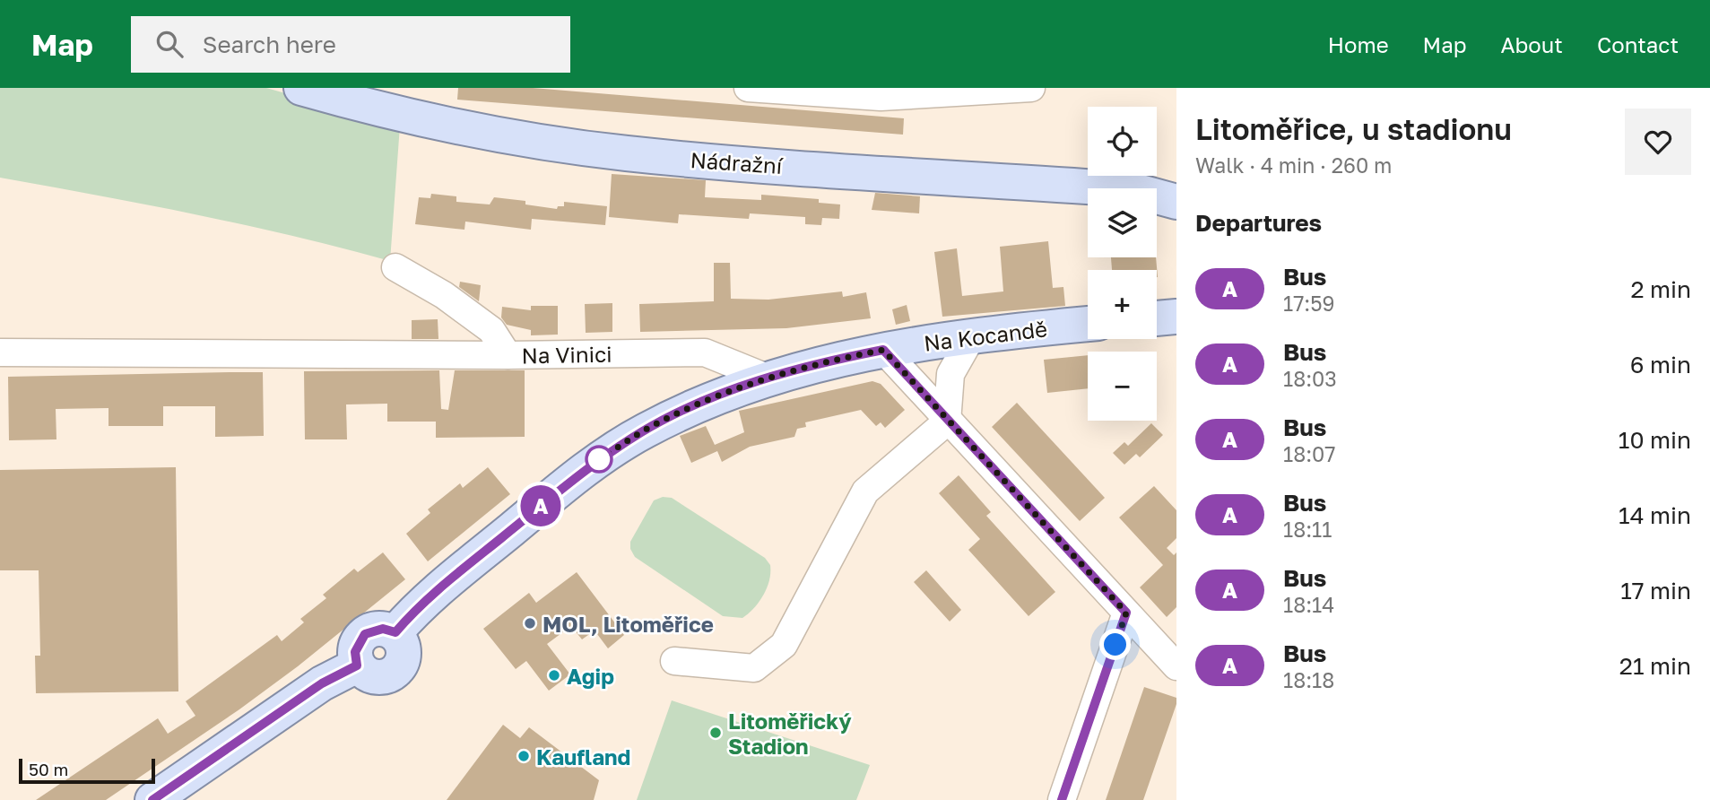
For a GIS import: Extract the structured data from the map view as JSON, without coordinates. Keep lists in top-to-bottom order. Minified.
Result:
{"streets":{"main road":["Nádražní","Na Kocandě"],"street":["Na Vinici"]},"crossings":[["Na Kocandě","Na Vinici"]],"places":["MOL, Litoměřice","Agip","Litoměřický Stadion","Kaufland"],"lines":["bus line A"],"scale_bar":"50 m","page":{"header":"Map","search":"Search here","nav":["Home","Map","About","Contact"],"on_map":"A","heading":[["Litoměřice, u stadionu","Walk · 4 min · 260 m"],"Departures"],"map_buttons":["+","−"],"list":[{"mark":"A","name":"Bus","note":"17:59","value":"2 min"},{"mark":"A","name":"Bus","note":"18:03","value":"6 min"},{"mark":"A","name":"Bus","note":"18:07","value":"10 min"},{"mark":"A","name":"Bus","note":"18:11","value":"14 min"},{"mark":"A","name":"Bus","note":"18:14","value":"17 min"},{"mark":"A","name":"Bus","note":"18:18","value":"21 min"}],"scale":"50 m"}}
